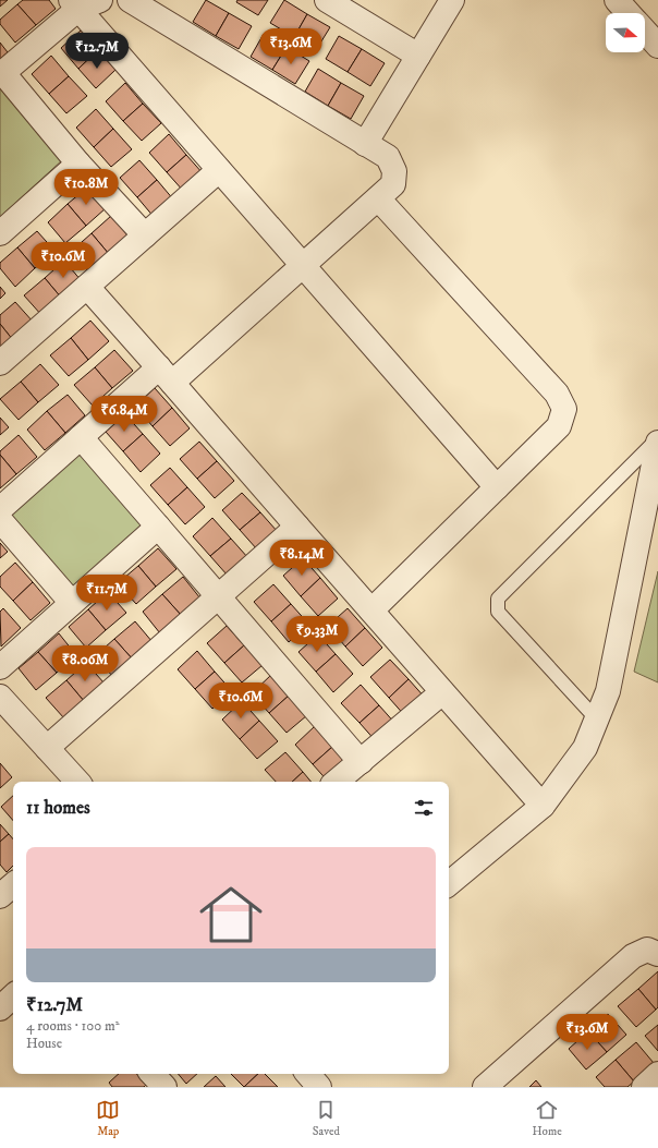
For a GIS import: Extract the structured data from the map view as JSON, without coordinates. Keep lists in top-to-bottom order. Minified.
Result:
{"north":"right","page":{"price":["₹13.6M","₹12.7M","₹10.8M","₹10.6M","₹6.84M","₹8.14M","₹11.7M","₹9.33M","₹8.06M","₹10.6M","₹13.6M"],"heading":"11 homes","list":[{"name":"₹12.7M","note":"4 rooms · 100 m² · House"}],"tabs":["Map","Saved","Home"]}}
